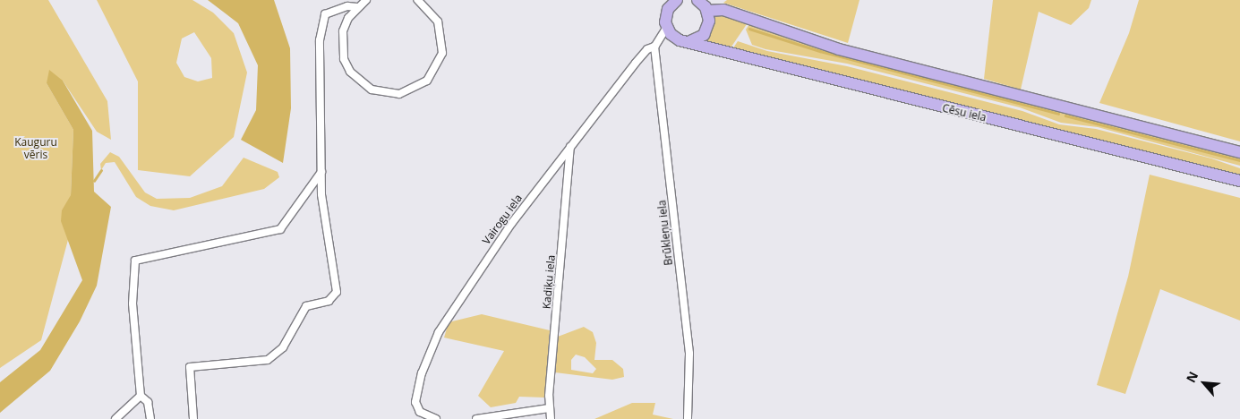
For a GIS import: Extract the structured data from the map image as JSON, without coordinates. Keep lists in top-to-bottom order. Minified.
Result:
{"streets":{"main road":["Cēsu iela"],"street":["Vairogu iela","Brūkleņu iela","Kadiķu iela"]},"crossings":[["Vairogu iela","Brūkleņu iela"],["Vairogu iela","Kadiķu iela"]],"parks":["Kauguru vēris"],"north":"top left"}
